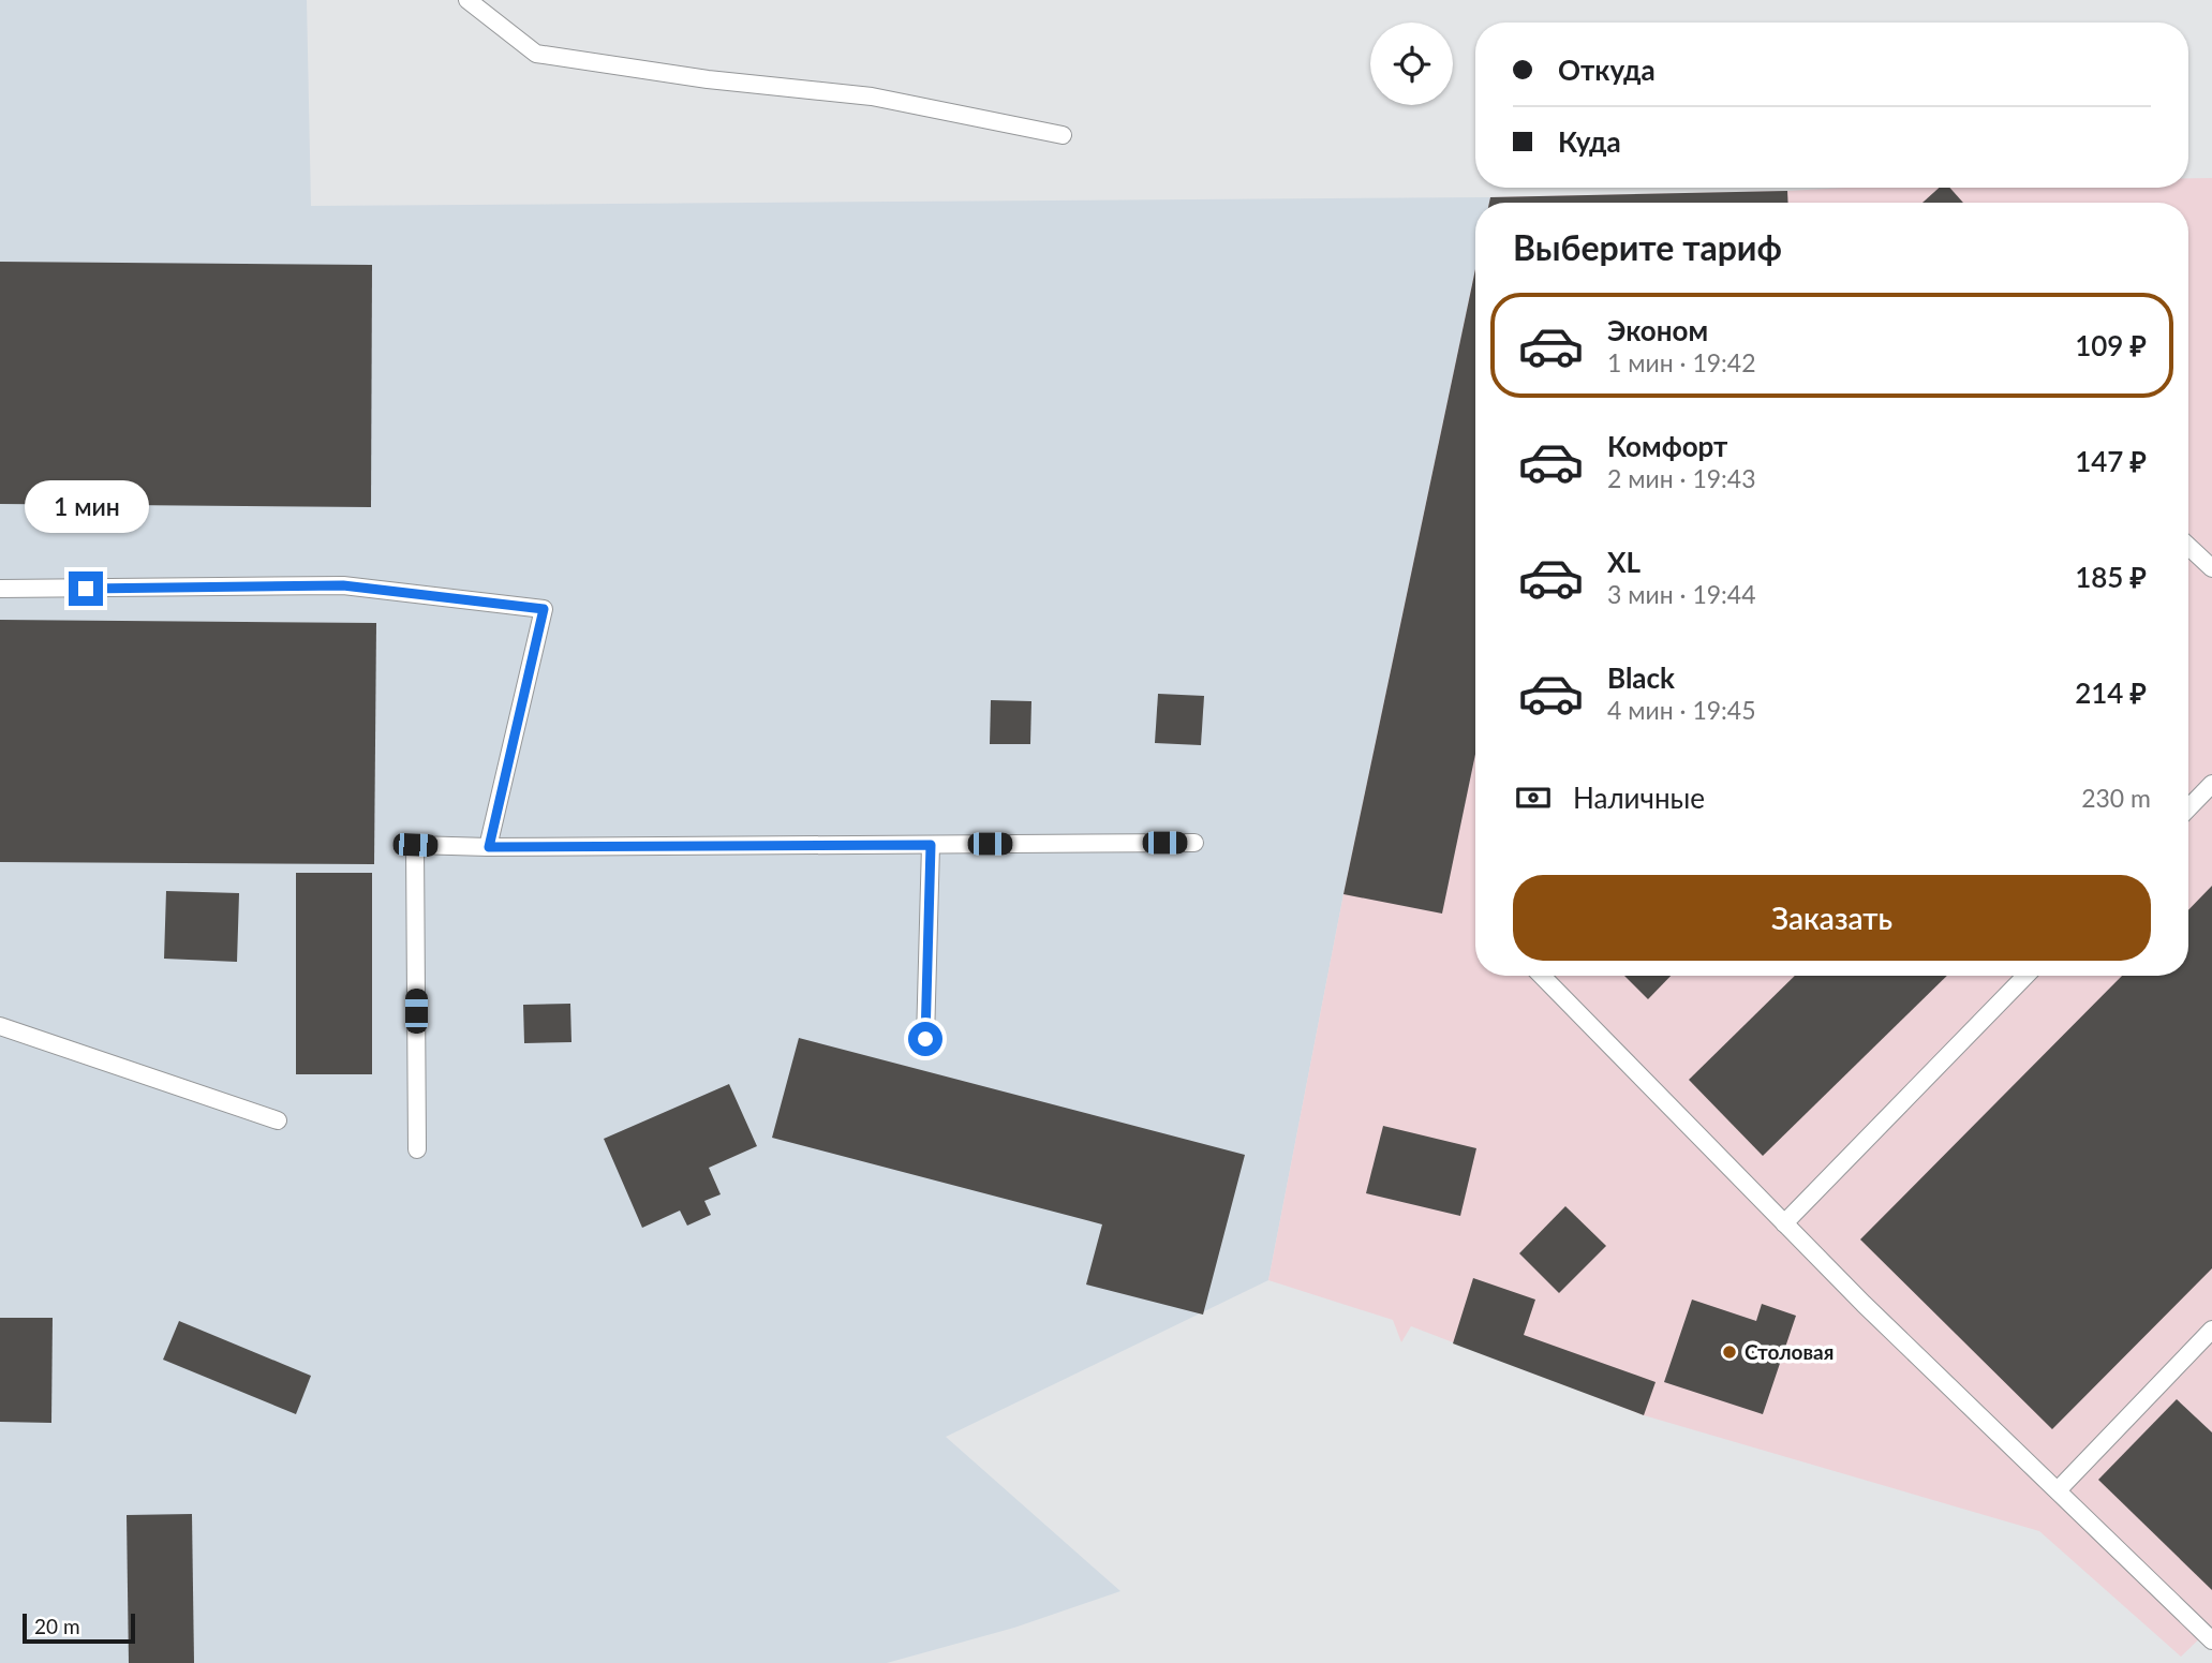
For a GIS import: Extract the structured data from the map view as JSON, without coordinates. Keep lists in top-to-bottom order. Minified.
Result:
{"places":["Столовая"],"scale_bar":"20 m","page":{"banner":["Откуда","Куда"],"heading":"Выберите тариф","list":[{"name":"Эконом","note":"1 мин · 19:42","value":"109 ₽"},{"name":"Комфорт","note":"2 мин · 19:43","value":"147 ₽"},{"name":"XL","note":"3 мин · 19:44","value":"185 ₽"},{"name":"Black","note":"4 мин · 19:45","value":"214 ₽"}],"bubble":"1 мин","pay":["Наличные","230 m"],"buttons":"Заказать","scale":"20 m"}}
